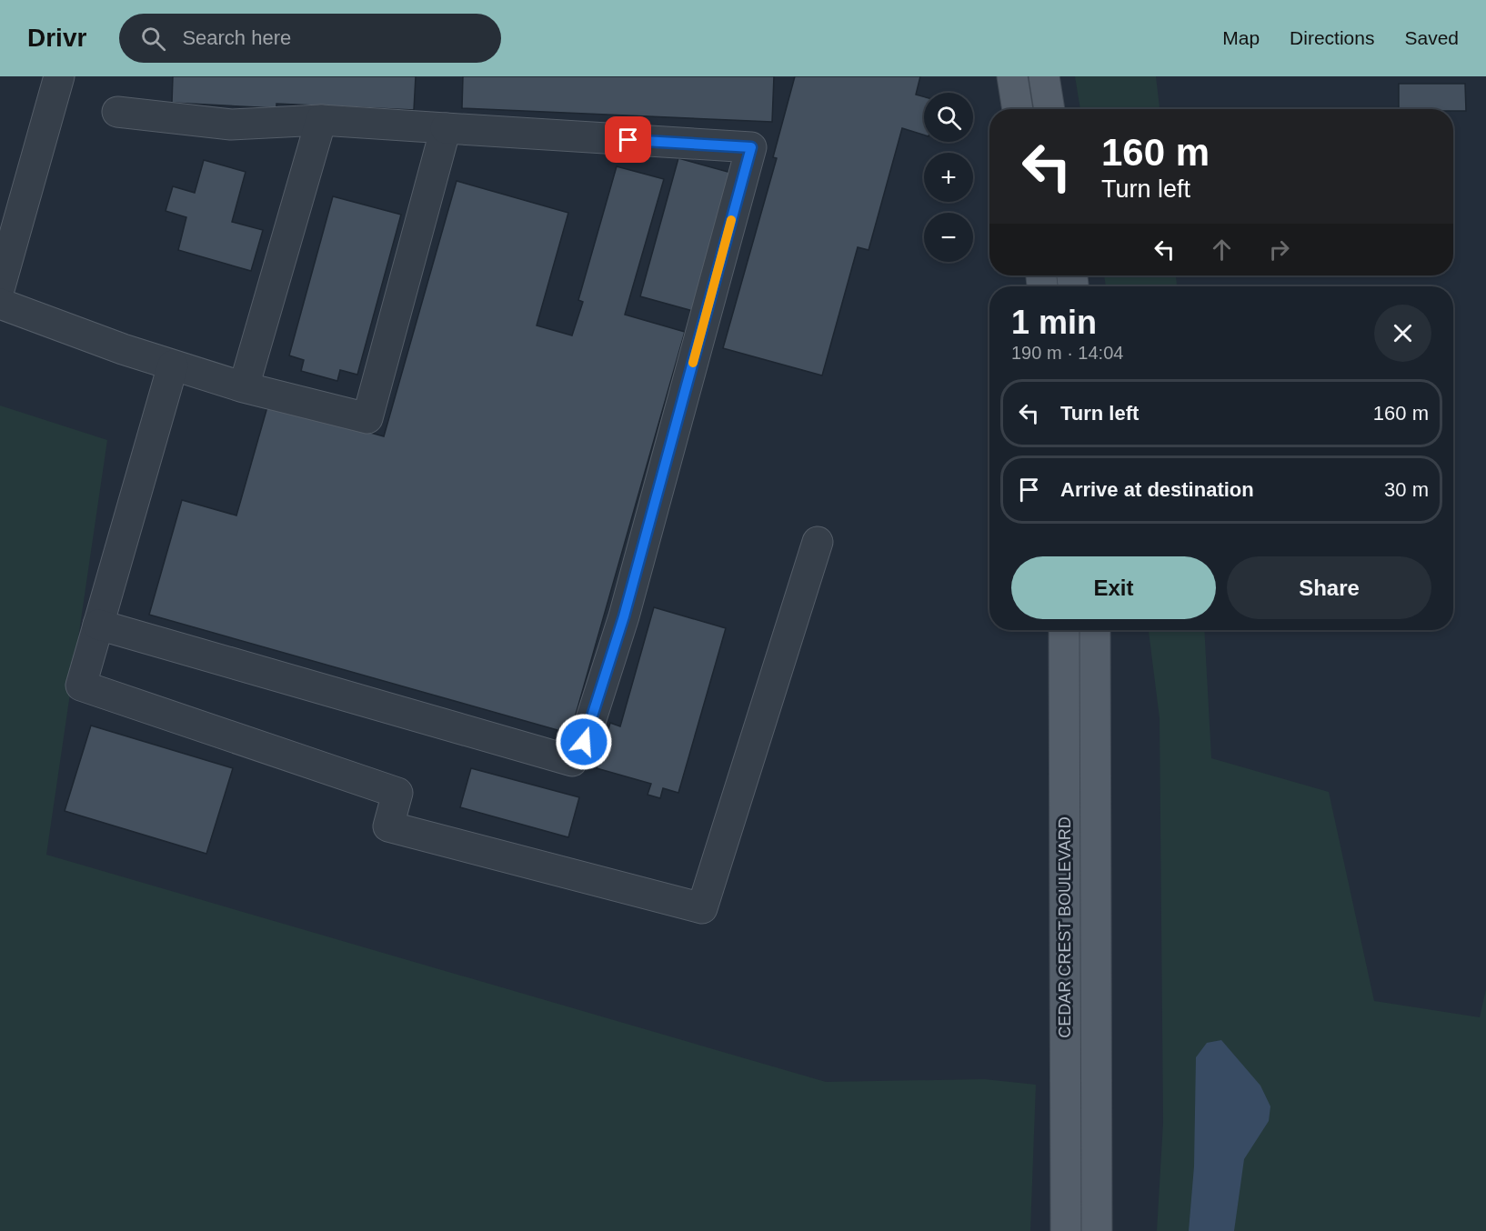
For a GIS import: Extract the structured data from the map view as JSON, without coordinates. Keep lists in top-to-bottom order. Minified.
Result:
{"streets":{"main road":["CEDAR CREST BOULEVARD"]},"page":{"header":"Drivr","search":"Search here","nav":["Map","Directions","Saved"],"map_buttons":["+","−"],"turn":["160 m","Turn left"],"heading":["1 min","190 m · 14:04"],"list":[{"name":"Turn left","value":"160 m"},{"name":"Arrive at destination","value":"30 m"}],"buttons":["Exit","Share"]}}
